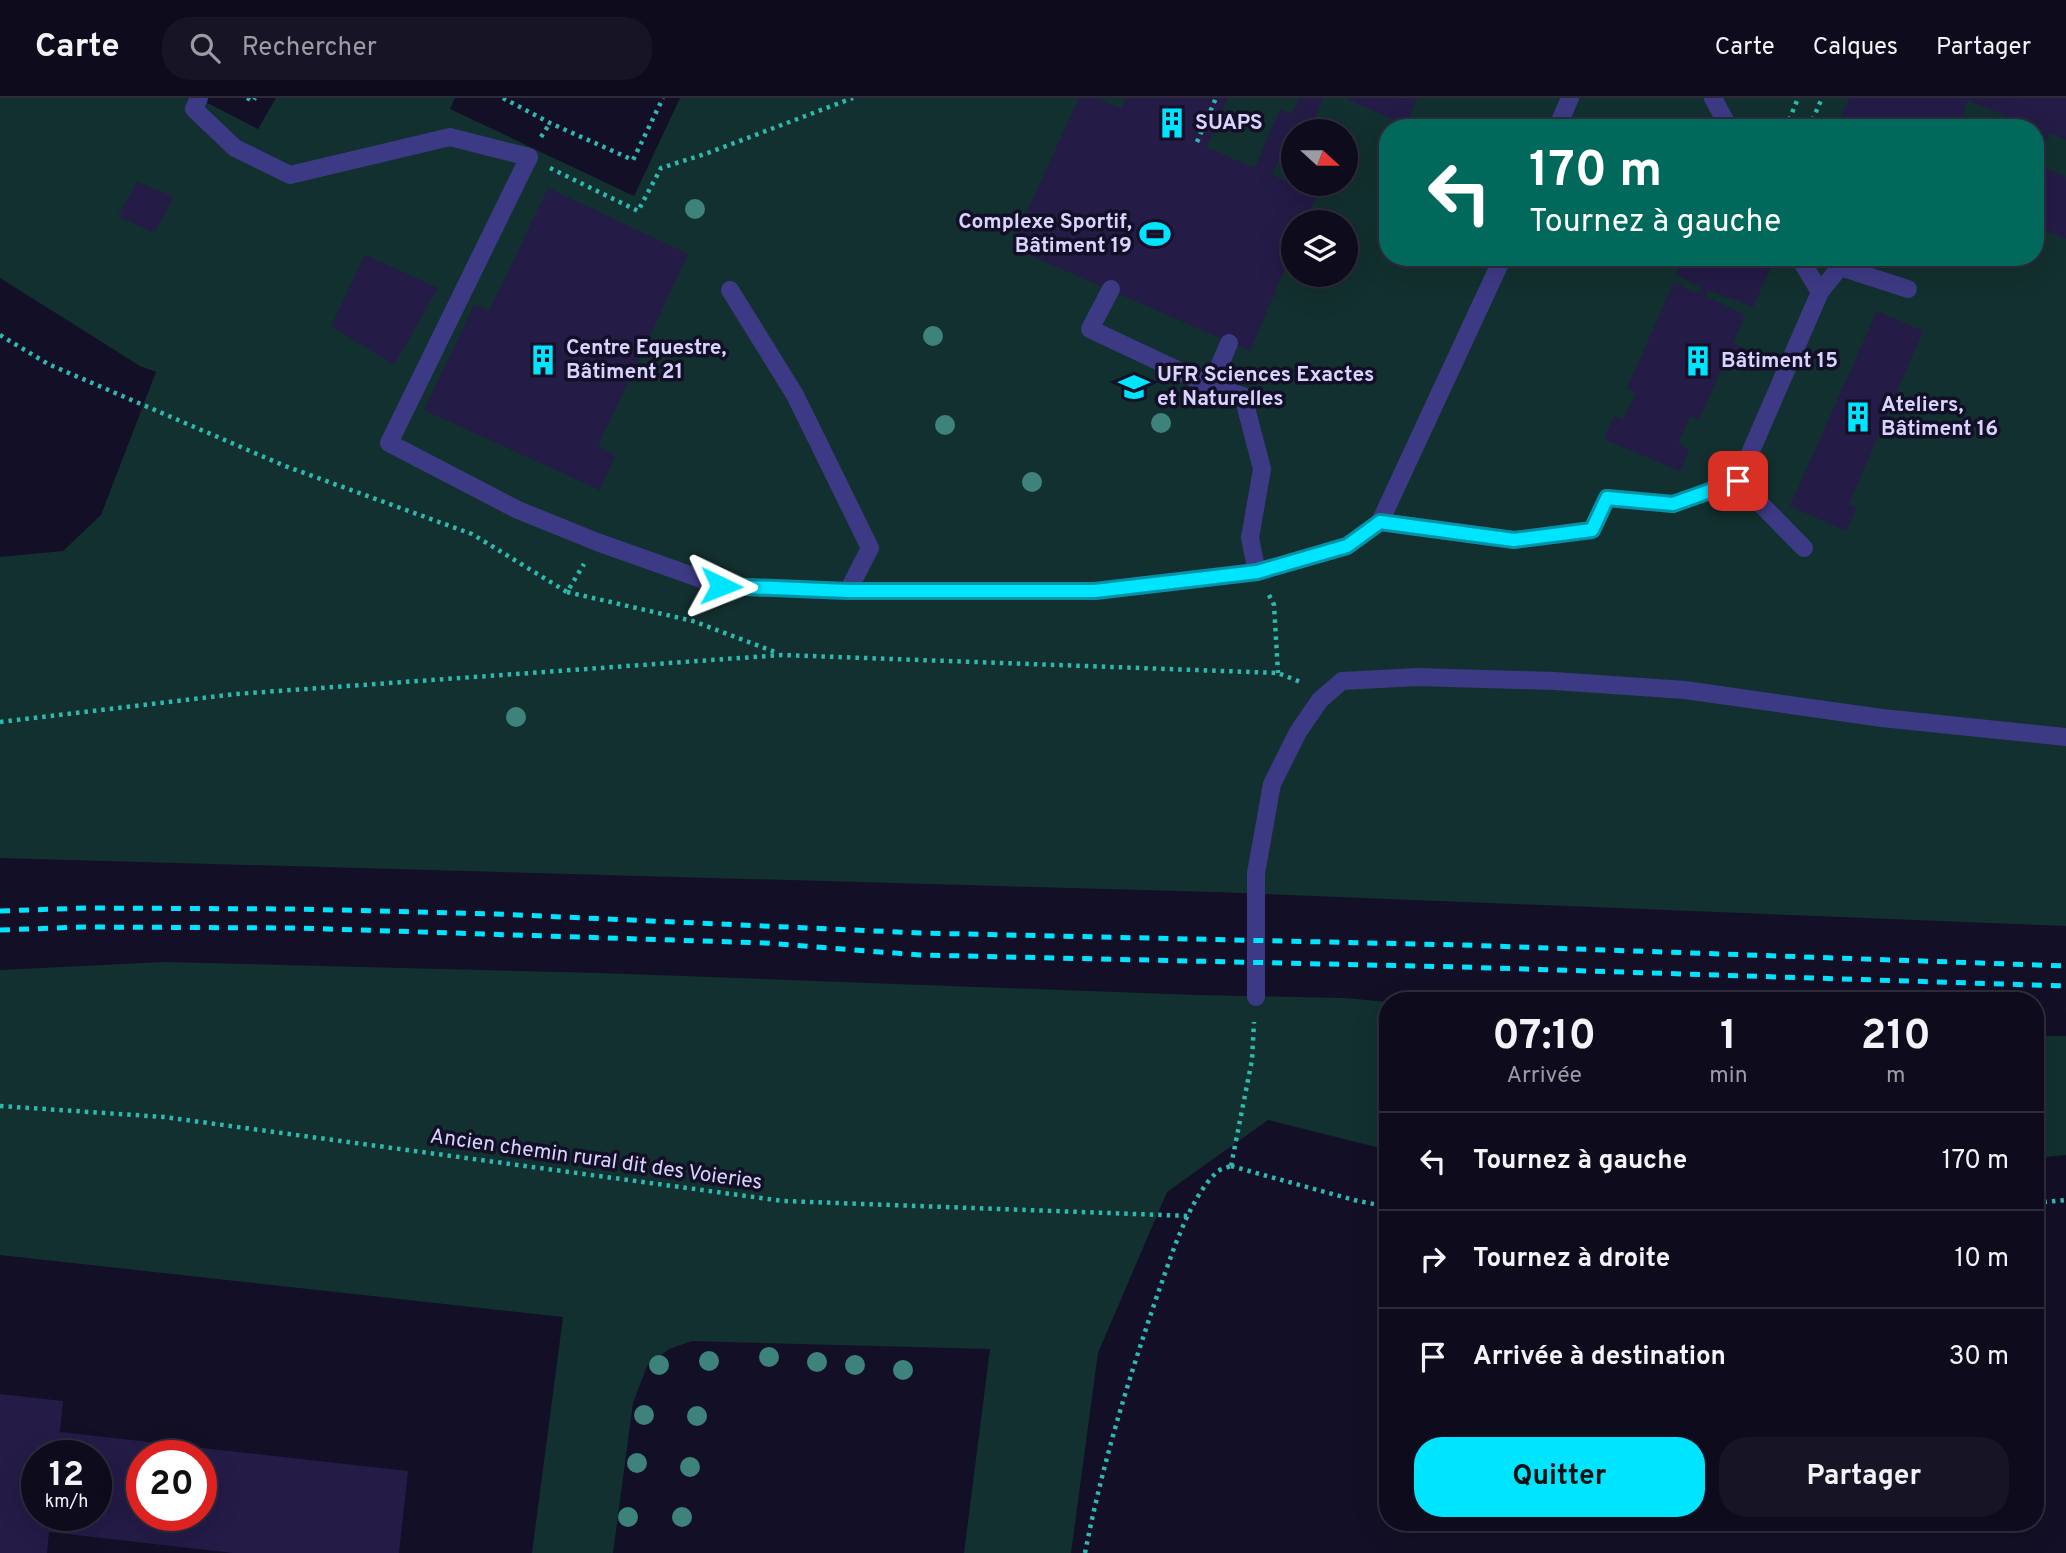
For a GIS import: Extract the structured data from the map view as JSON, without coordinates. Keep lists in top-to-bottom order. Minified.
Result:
{"streets":{"path":["Ancien chemin rural dit des Voieries"]},"places":{"building":["SUAPS","Centre Equestre, Bâtiment 21","Bâtiment 15","Ateliers, Bâtiment 16"],"sports":["Complexe Sportif, Bâtiment 19"],"school or university":["UFR Sciences Exactes et Naturelles"]},"north":"right","page":{"header":"Carte","search":"Rechercher","nav":["Carte","Calques","Partager"],"turn":["170 m","Tournez à gauche"],"eta":["07:10","Arrivée","1","min","210","m"],"list":[{"name":"Tournez à gauche","value":"170 m"},{"name":"Tournez à droite","value":"10 m"},{"name":"Arrivée à destination","value":"30 m"}],"buttons":["Quitter","Partager"],"speed":"12 km/h","limit":"20"}}
